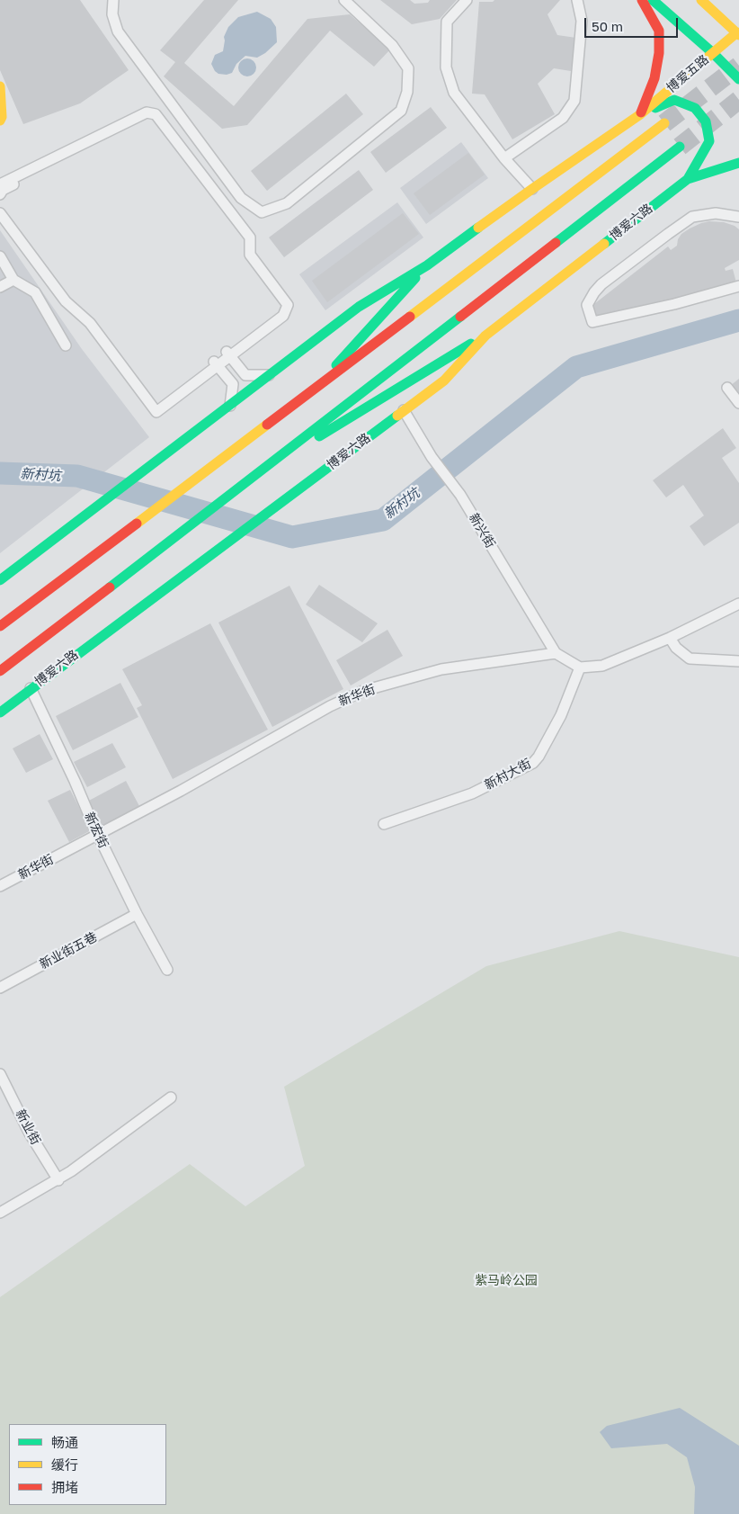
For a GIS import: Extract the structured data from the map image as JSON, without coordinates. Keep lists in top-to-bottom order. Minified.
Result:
{"streets":{"main road":["博爱五路","博爱六路"],"street":["新兴街","新华街","新村大街","新宏街","新业街五巷","新业街"]},"crossings":[["博爱六路","新兴街"],["博爱六路","新宏街"],["新兴街","新华街"],["新华街","新宏街"],["新宏街","新业街五巷"]],"water":["新村坑"],"parks":["紫马岭公园"],"legend":["畅通","缓行","拥堵"],"scale_bar":"50 m"}
